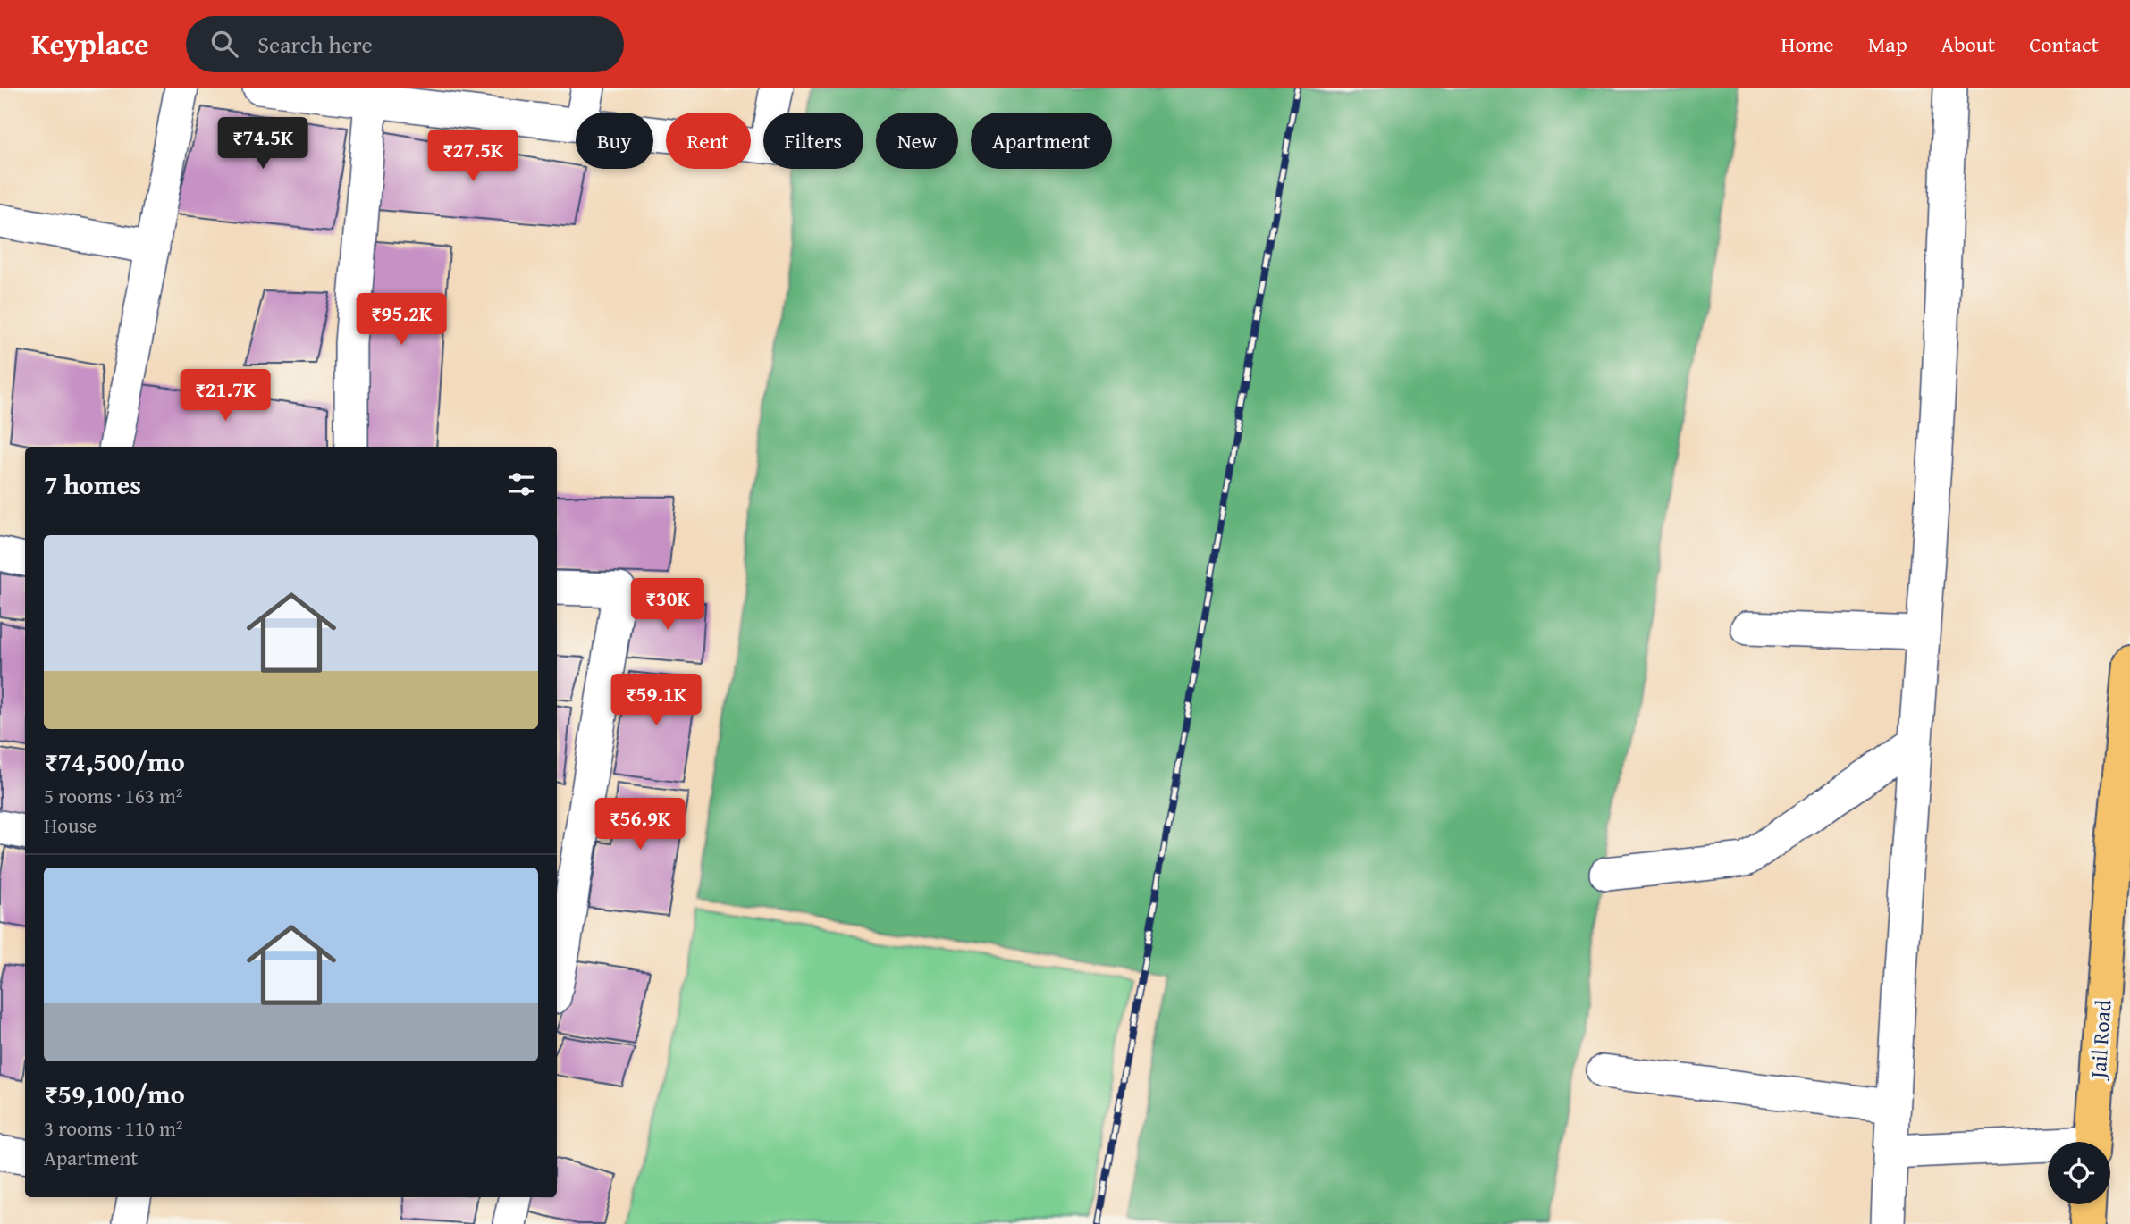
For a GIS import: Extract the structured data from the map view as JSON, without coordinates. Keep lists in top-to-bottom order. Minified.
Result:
{"streets":{"highway":["Jail Road"]},"page":{"header":"Keyplace","search":"Search here","nav":["Home","Map","About","Contact"],"chip":["Buy","Rent","Filters","New","Apartment"],"price":["₹74.5K","₹27.5K","₹95.2K","₹21.7K","₹30K","₹59.1K","₹56.9K"],"heading":"7 homes","list":[{"name":"₹74,500/mo","note":"5 rooms · 163 m² · House"},{"name":"₹59,100/mo","note":"3 rooms · 110 m² · Apartment"}]}}
